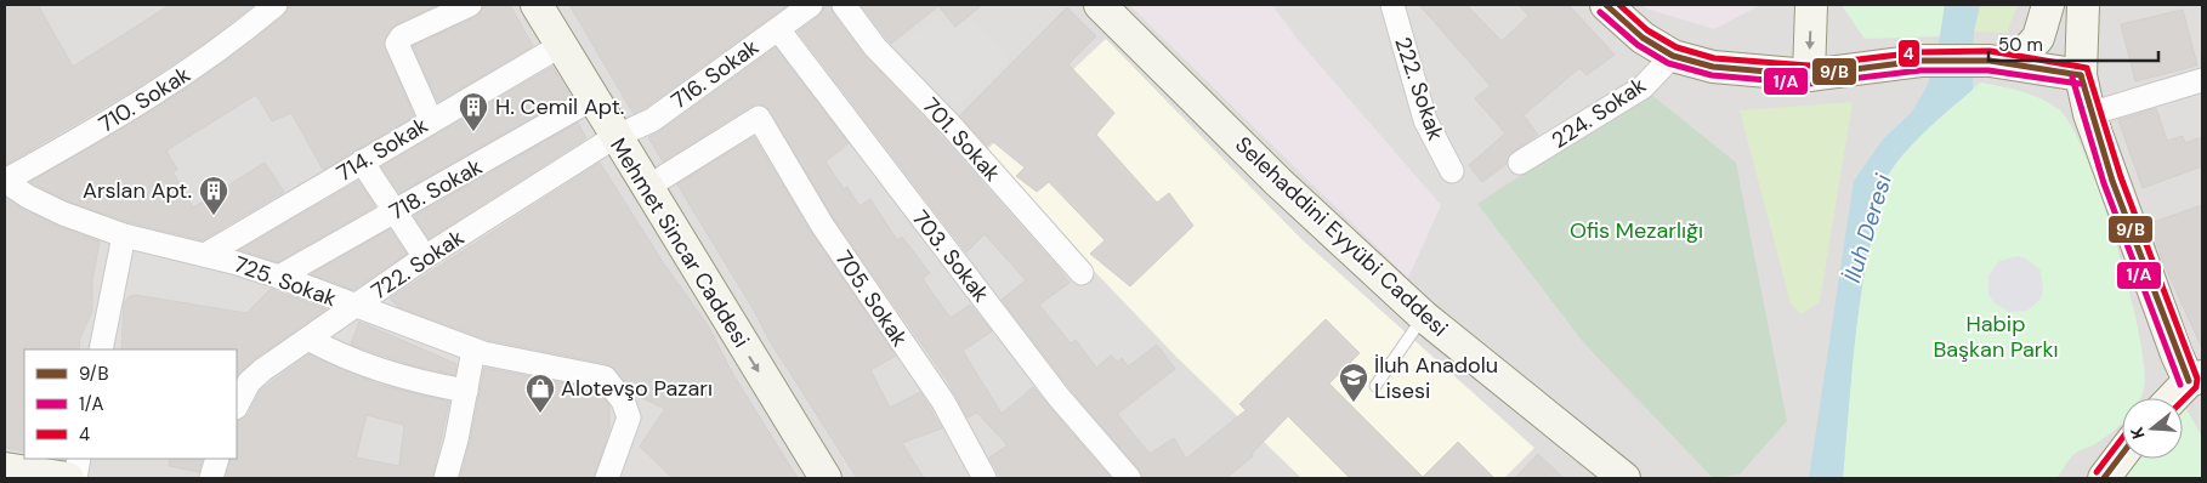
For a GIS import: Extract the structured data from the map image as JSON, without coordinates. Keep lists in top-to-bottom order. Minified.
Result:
{"streets":{"street":["716. Sokak","222. Sokak","710. Sokak","224. Sokak","701. Sokak","714. Sokak","718. Sokak","Selehaddini Eyyübi Caddesi","Mehmet Sincar Caddesi","703. Sokak","722. Sokak","725. Sokak","705. Sokak"]},"crossings":[["716. Sokak","Mehmet Sincar Caddesi"],["716. Sokak","703. Sokak"],["716. Sokak","722. Sokak"],["710. Sokak","725. Sokak"],["714. Sokak","Mehmet Sincar Caddesi"],["714. Sokak","725. Sokak"],["718. Sokak","Mehmet Sincar Caddesi"],["718. Sokak","725. Sokak"],["Mehmet Sincar Caddesi","722. Sokak"],["Mehmet Sincar Caddesi","705. Sokak"],["722. Sokak","725. Sokak"]],"one_way":["Mehmet Sincar Caddesi"],"water":["İluh Deresi"],"parks":["Ofis Mezarlığı","Habip Başkan Parkı"],"places":{"building":["H. Cemil Apt.","Arslan Apt."],"school or university":["İluh Anadolu Lisesi"],"shop":["Alotevşo Pazarı"]},"lines":["transit line 9/B","transit line 4","transit line 1/A"],"legend":["9/B","1/A","4"],"scale_bar":"50 m","north":"left"}
